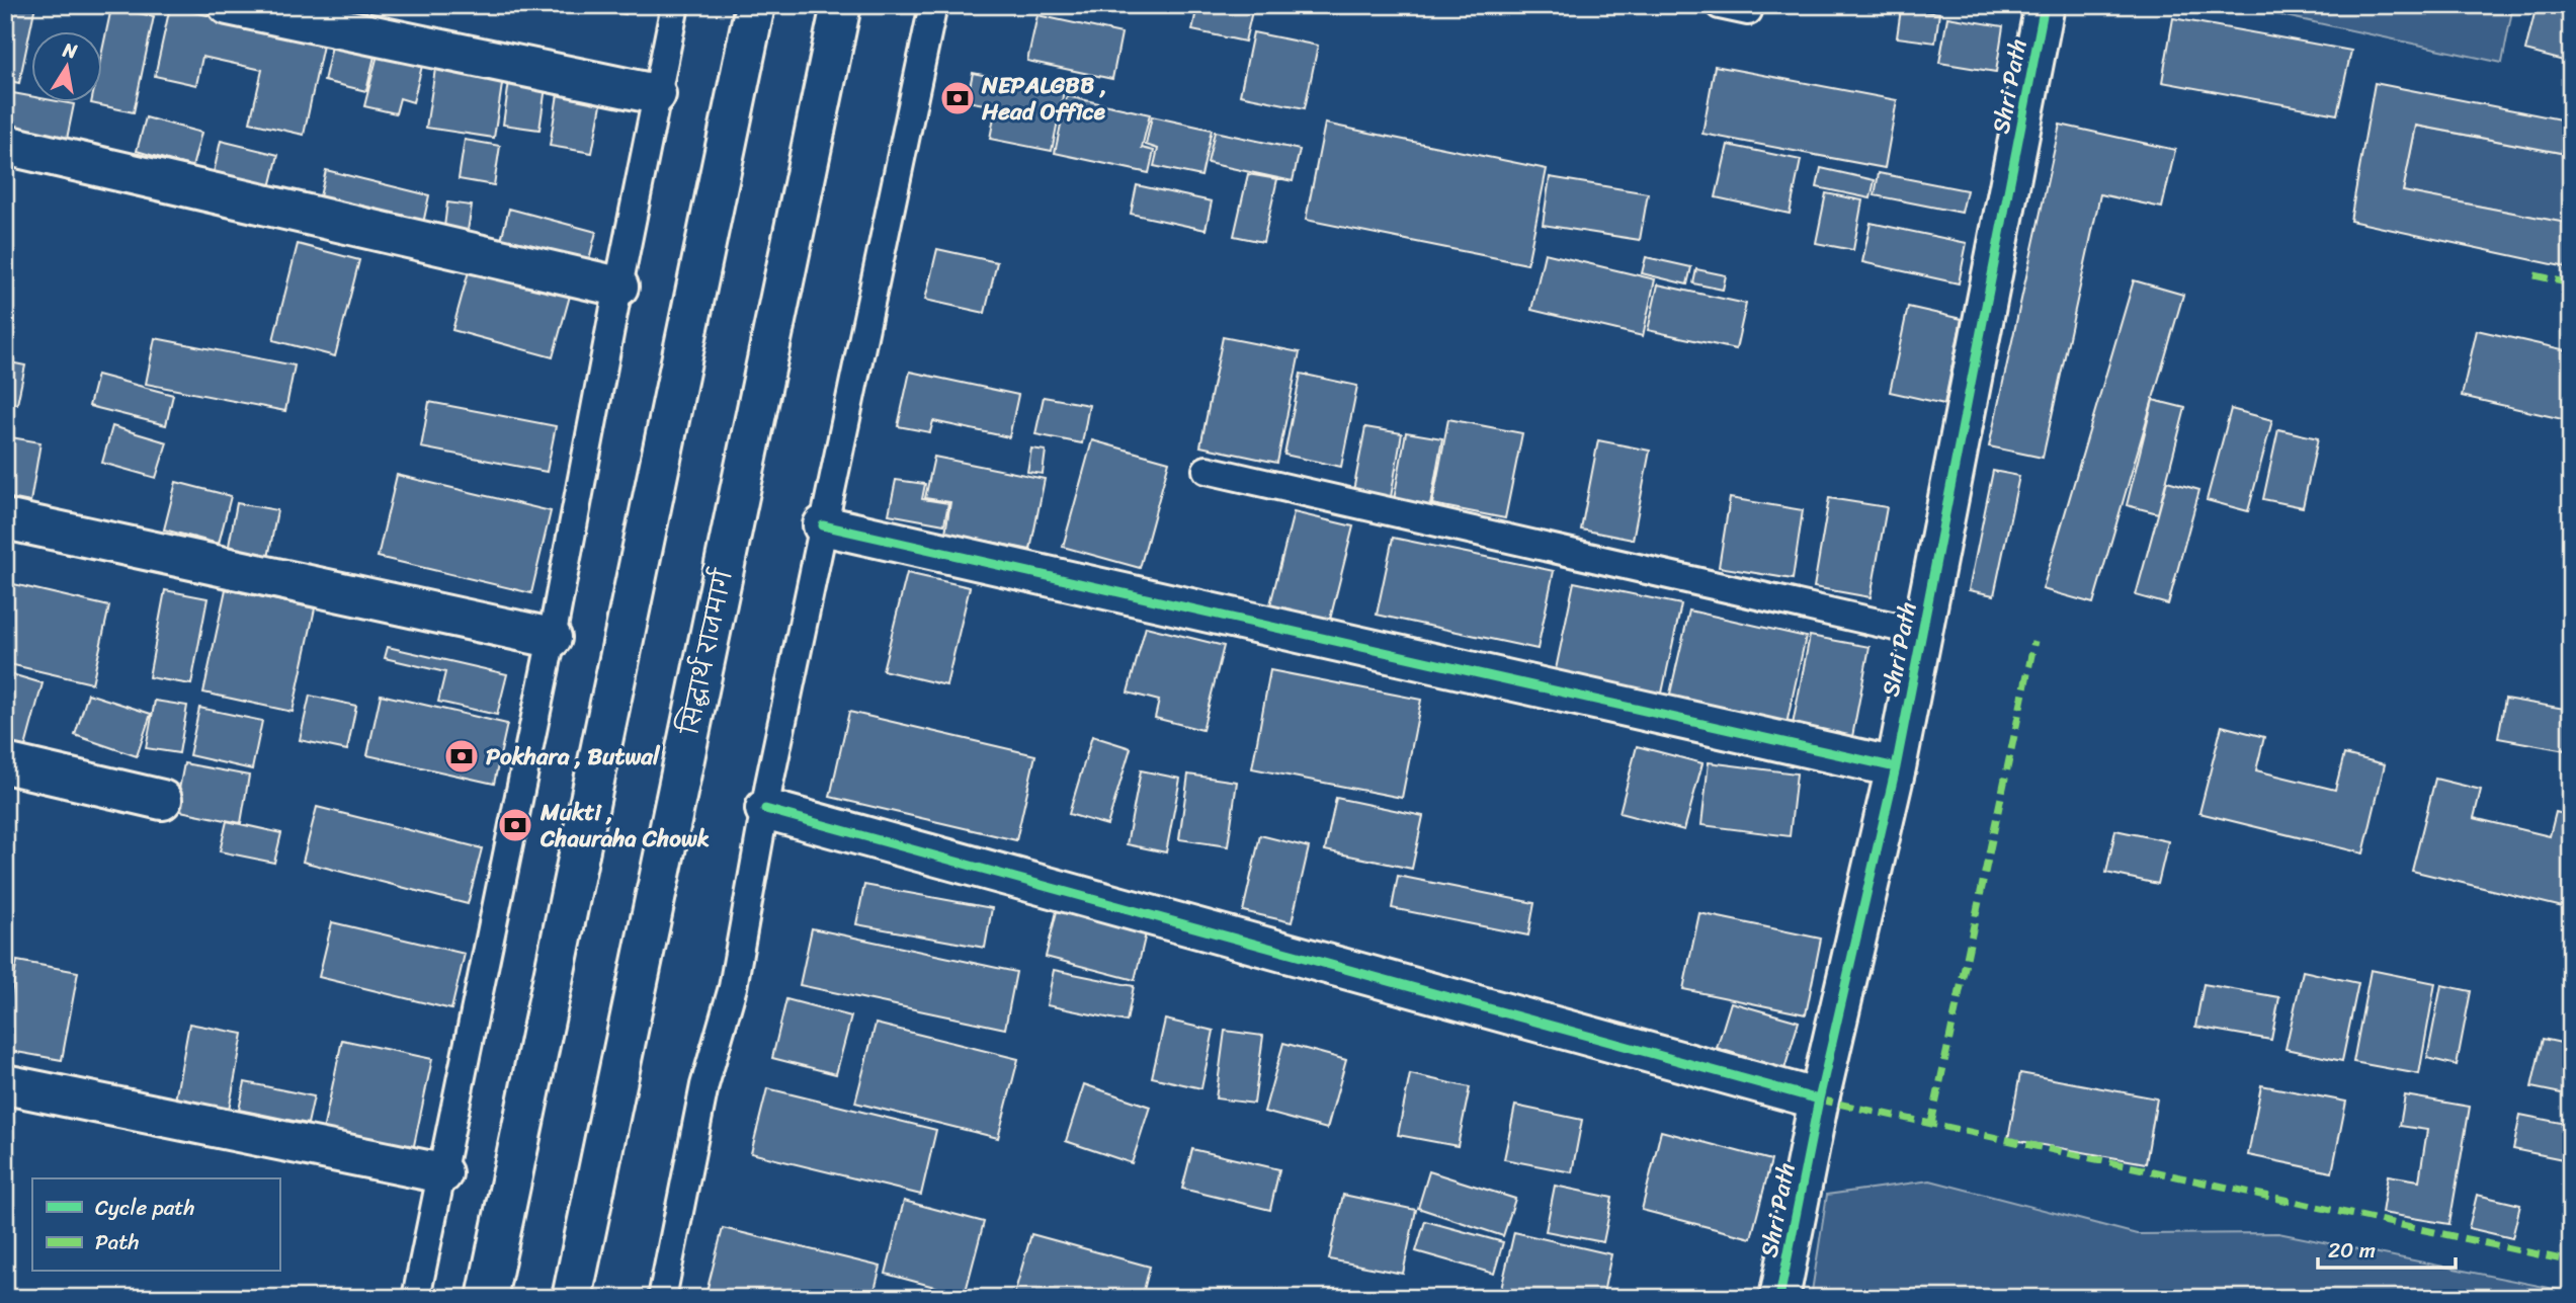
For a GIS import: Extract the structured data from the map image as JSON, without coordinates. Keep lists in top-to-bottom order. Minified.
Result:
{"streets":{"main road":["Shri Path","सिद्धार्थ राजमार्ग"]},"places":{"bank":["NEPALGBB , Head Office","Pokhara , Butwal","Mukti , Chauraha Chowk"]},"legend":["Cycle path","Path"],"scale_bar":"20 m","north":"top"}
